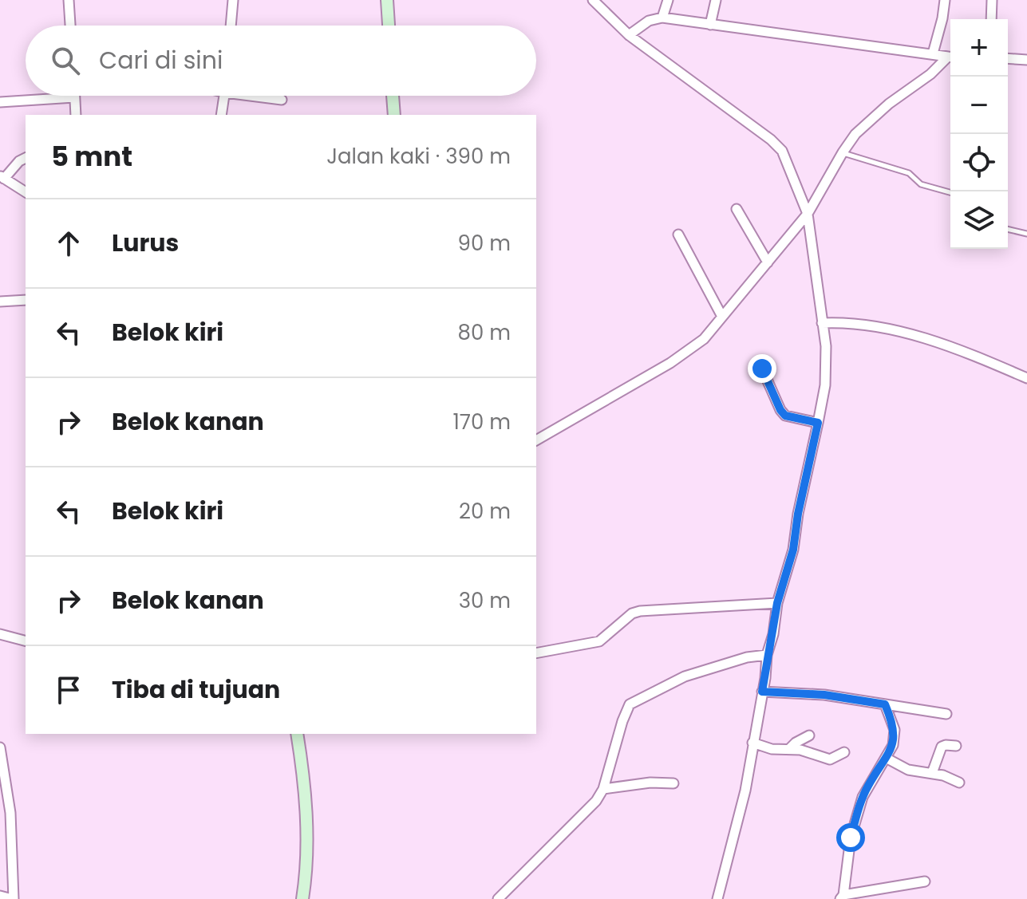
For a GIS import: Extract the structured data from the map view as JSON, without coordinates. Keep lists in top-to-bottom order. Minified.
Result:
{"page":{"map_buttons":["+","−"],"search":"Cari di sini","heading":["5 mnt","Jalan kaki · 390 m"],"list":[["Lurus","90 m"],["Belok kiri","80 m"],["Belok kanan","170 m"],["Belok kiri","20 m"],["Belok kanan","30 m"],"Tiba di tujuan"]}}
